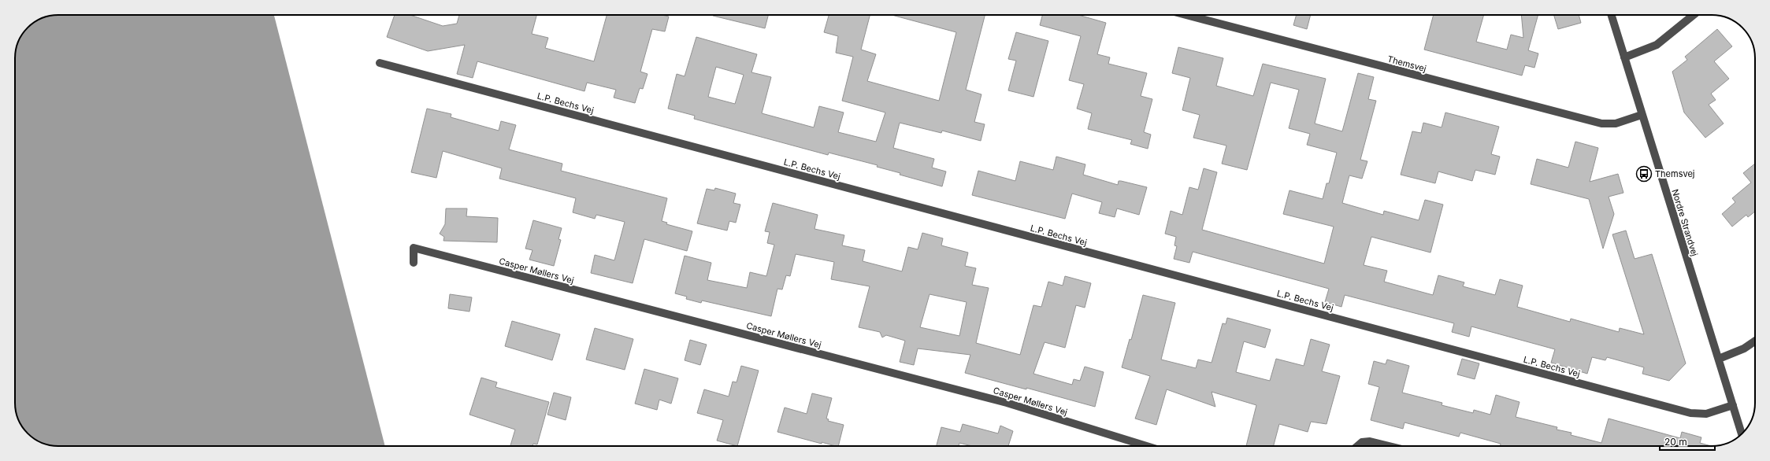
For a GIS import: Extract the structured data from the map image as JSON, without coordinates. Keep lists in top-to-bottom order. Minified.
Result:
{"streets":{"street":["Themsvej","L.P. Bechs Vej","Nordre Strandvej","Casper Møllers Vej"]},"crossings":[["Themsvej","Nordre Strandvej"],["L.P. Bechs Vej","Nordre Strandvej"]],"places":{"bus stop":["Themsvej"]},"scale_bar":"20 m"}
